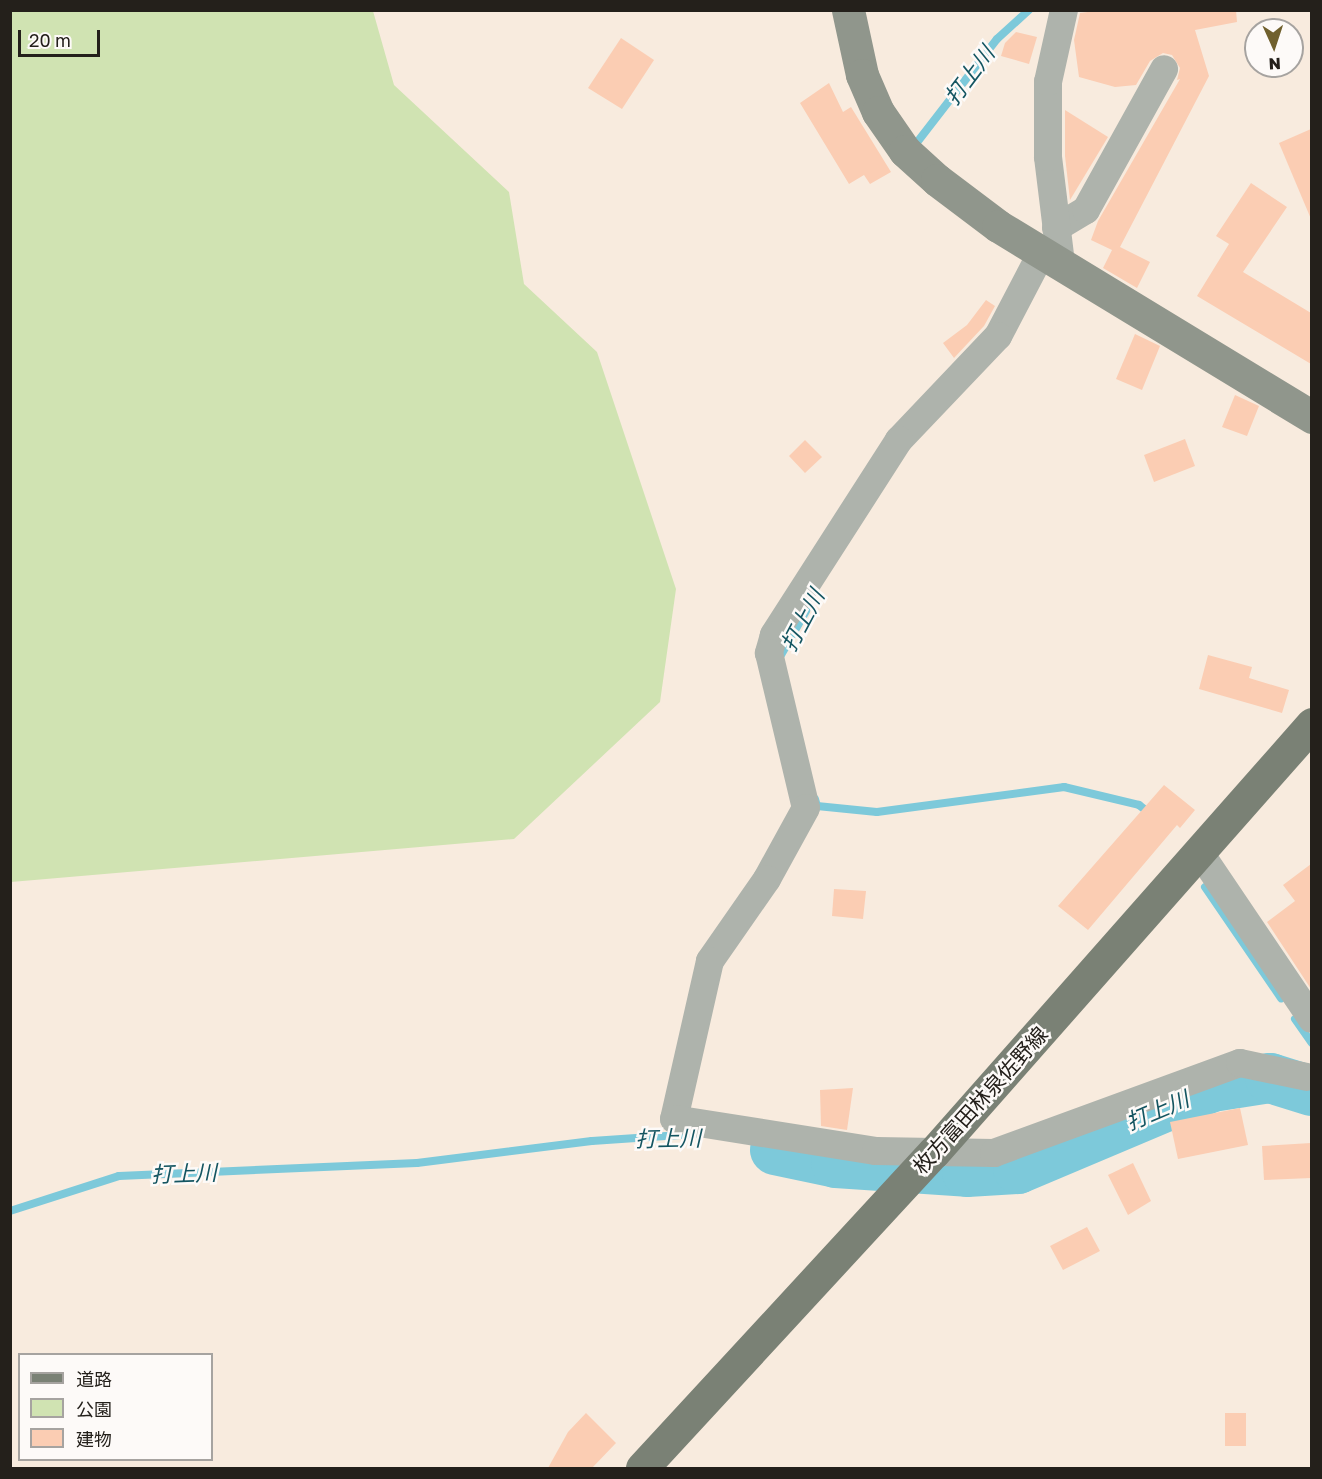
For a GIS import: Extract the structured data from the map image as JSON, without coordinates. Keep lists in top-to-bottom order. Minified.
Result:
{"streets":{"main road":["枚方富田林泉佐野線"]},"water":["打上川"],"legend":["道路","公園","建物"],"scale_bar":"20 m","north":"bottom"}
